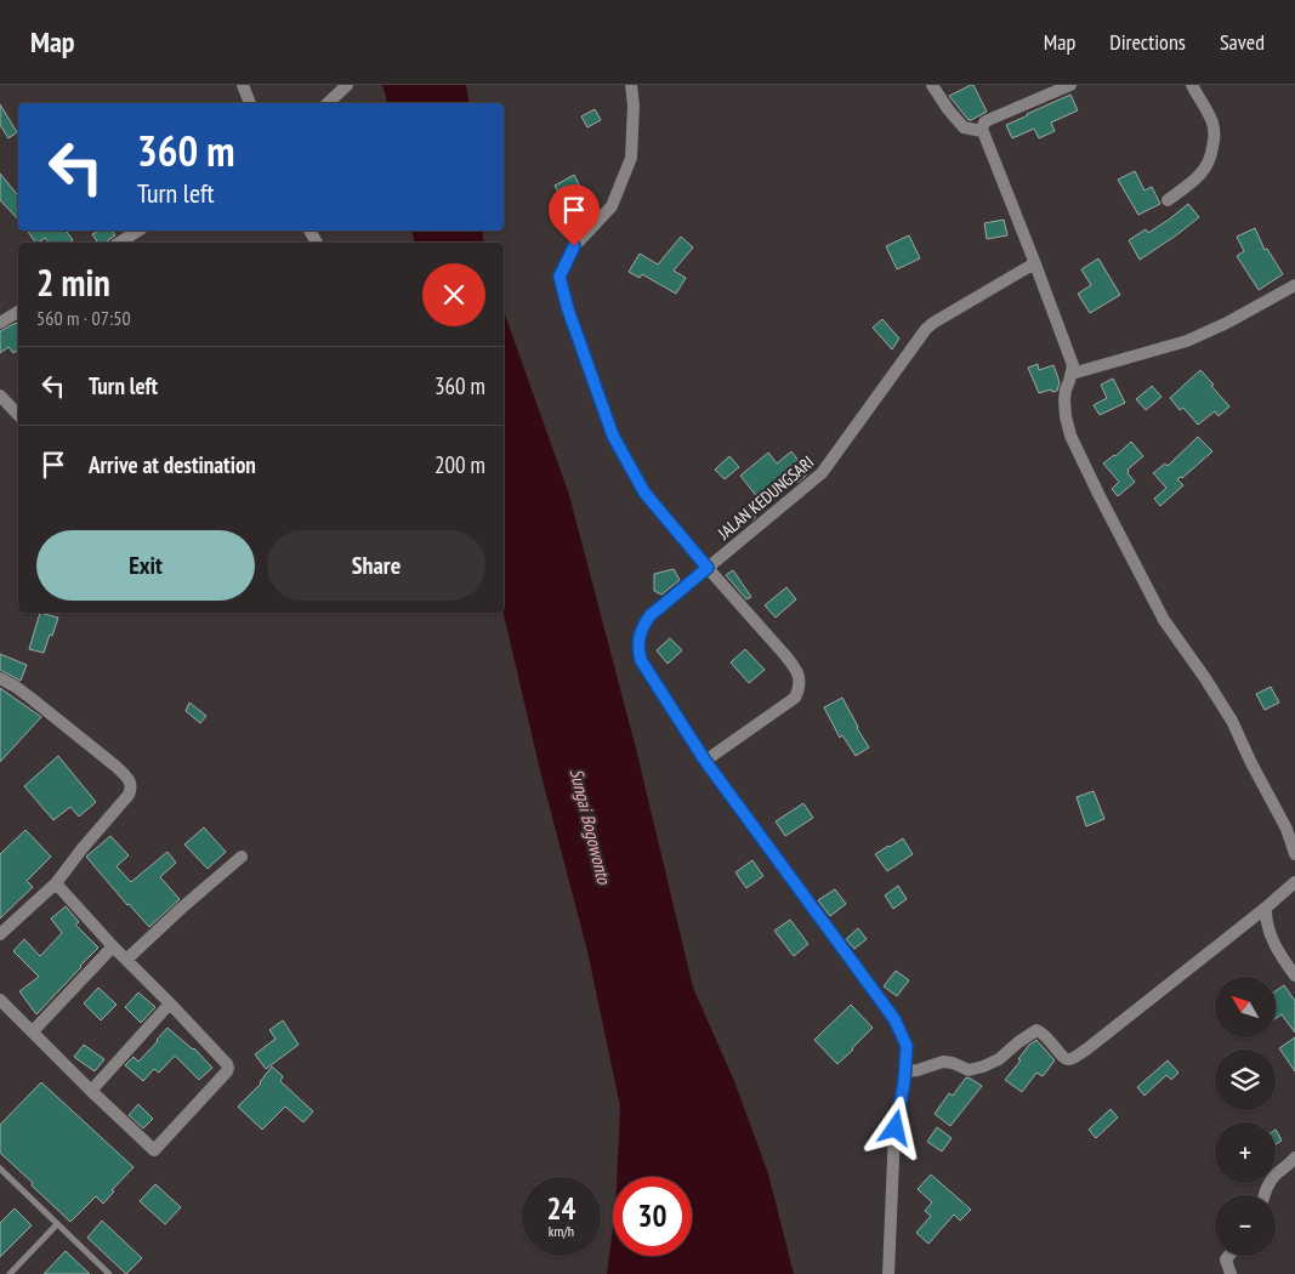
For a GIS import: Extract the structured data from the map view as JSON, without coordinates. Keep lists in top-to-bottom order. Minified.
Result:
{"streets":{"street":["JALAN KEDUNGSARI"]},"water":["Sungai Bogowonto"],"north":"top left","page":{"header":"Map","nav":["Map","Directions","Saved"],"turn":["360 m","Turn left"],"heading":["2 min","560 m · 07:50"],"list":[{"name":"Turn left","value":"360 m"},{"name":"Arrive at destination","value":"200 m"}],"buttons":["Exit","Share"],"map_buttons":["+","−"],"speed":"24 km/h","limit":"30"}}
